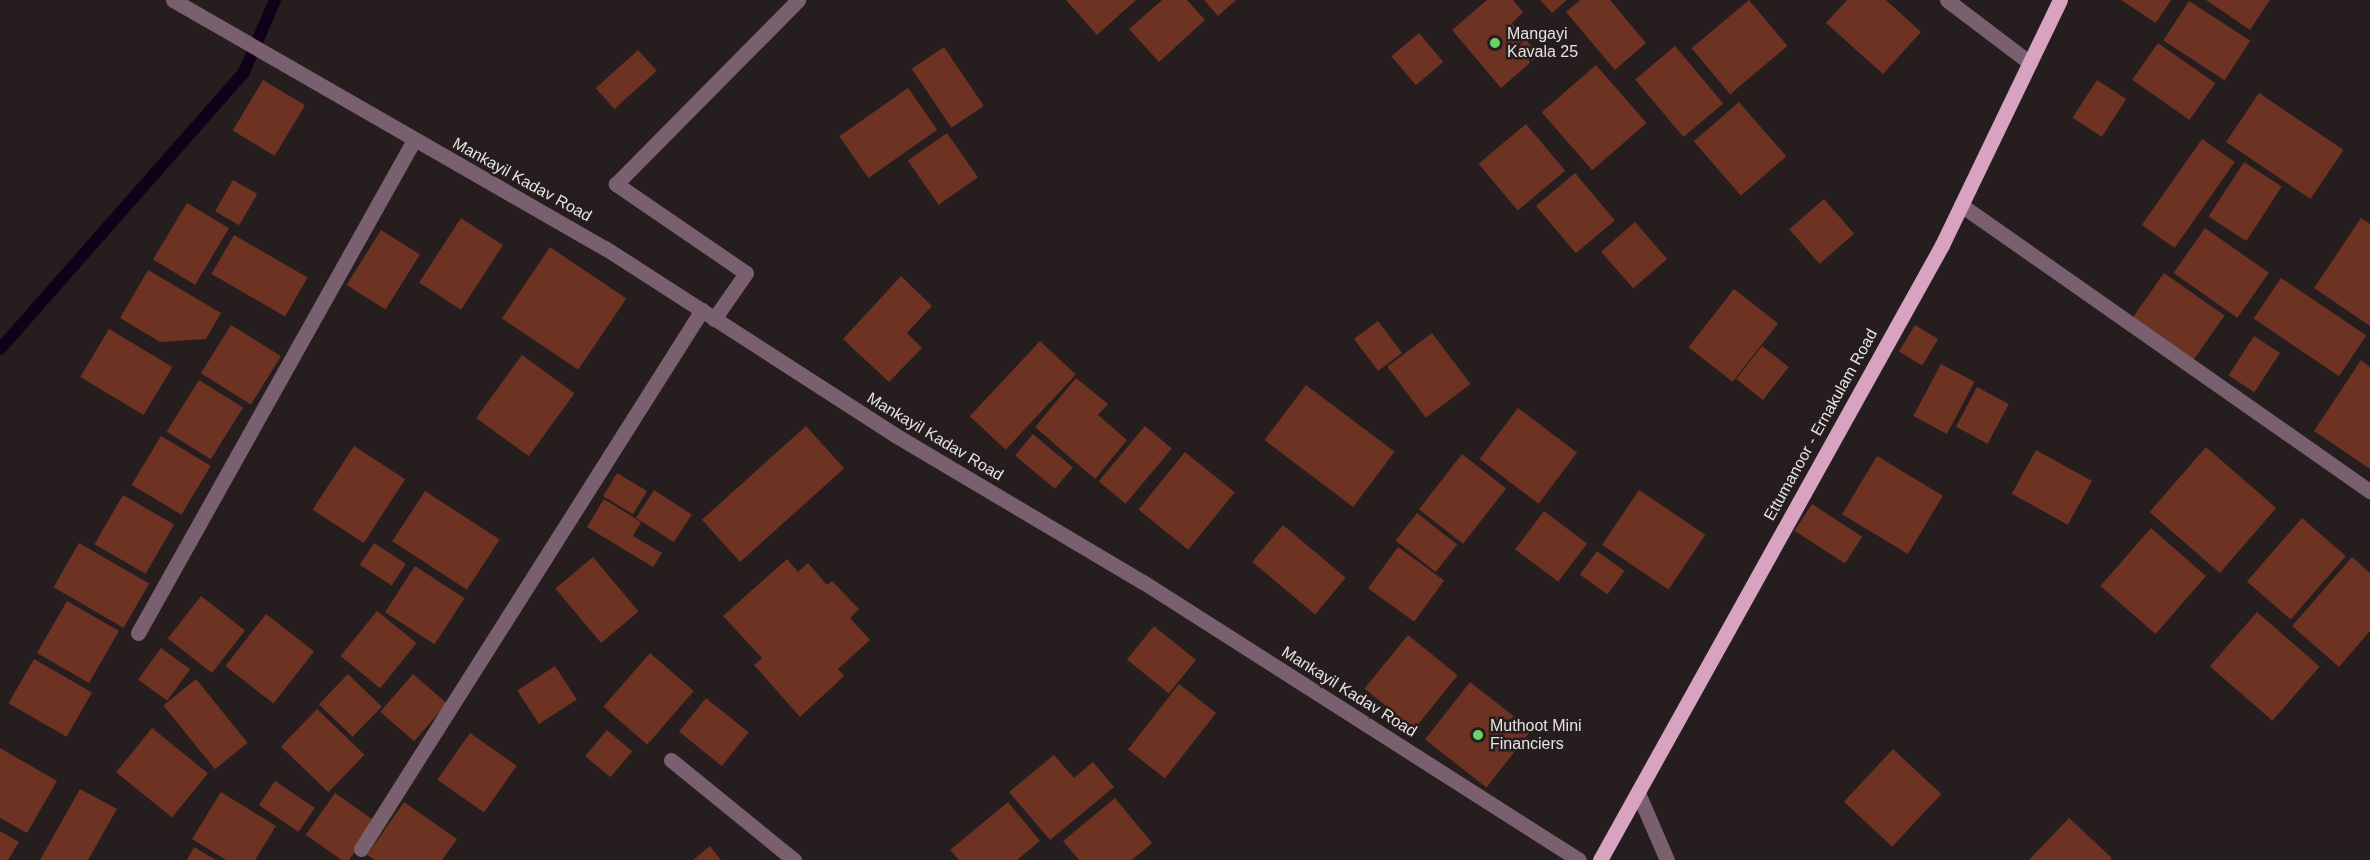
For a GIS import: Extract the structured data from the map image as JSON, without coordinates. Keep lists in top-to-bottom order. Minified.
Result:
{"streets":{"main road":["Ettumanoor - Ernakulam Road"],"street":["Mankayil Kadav Road"]},"places":["Mangayi Kavala 25","Muthoot Mini Financiers"]}
